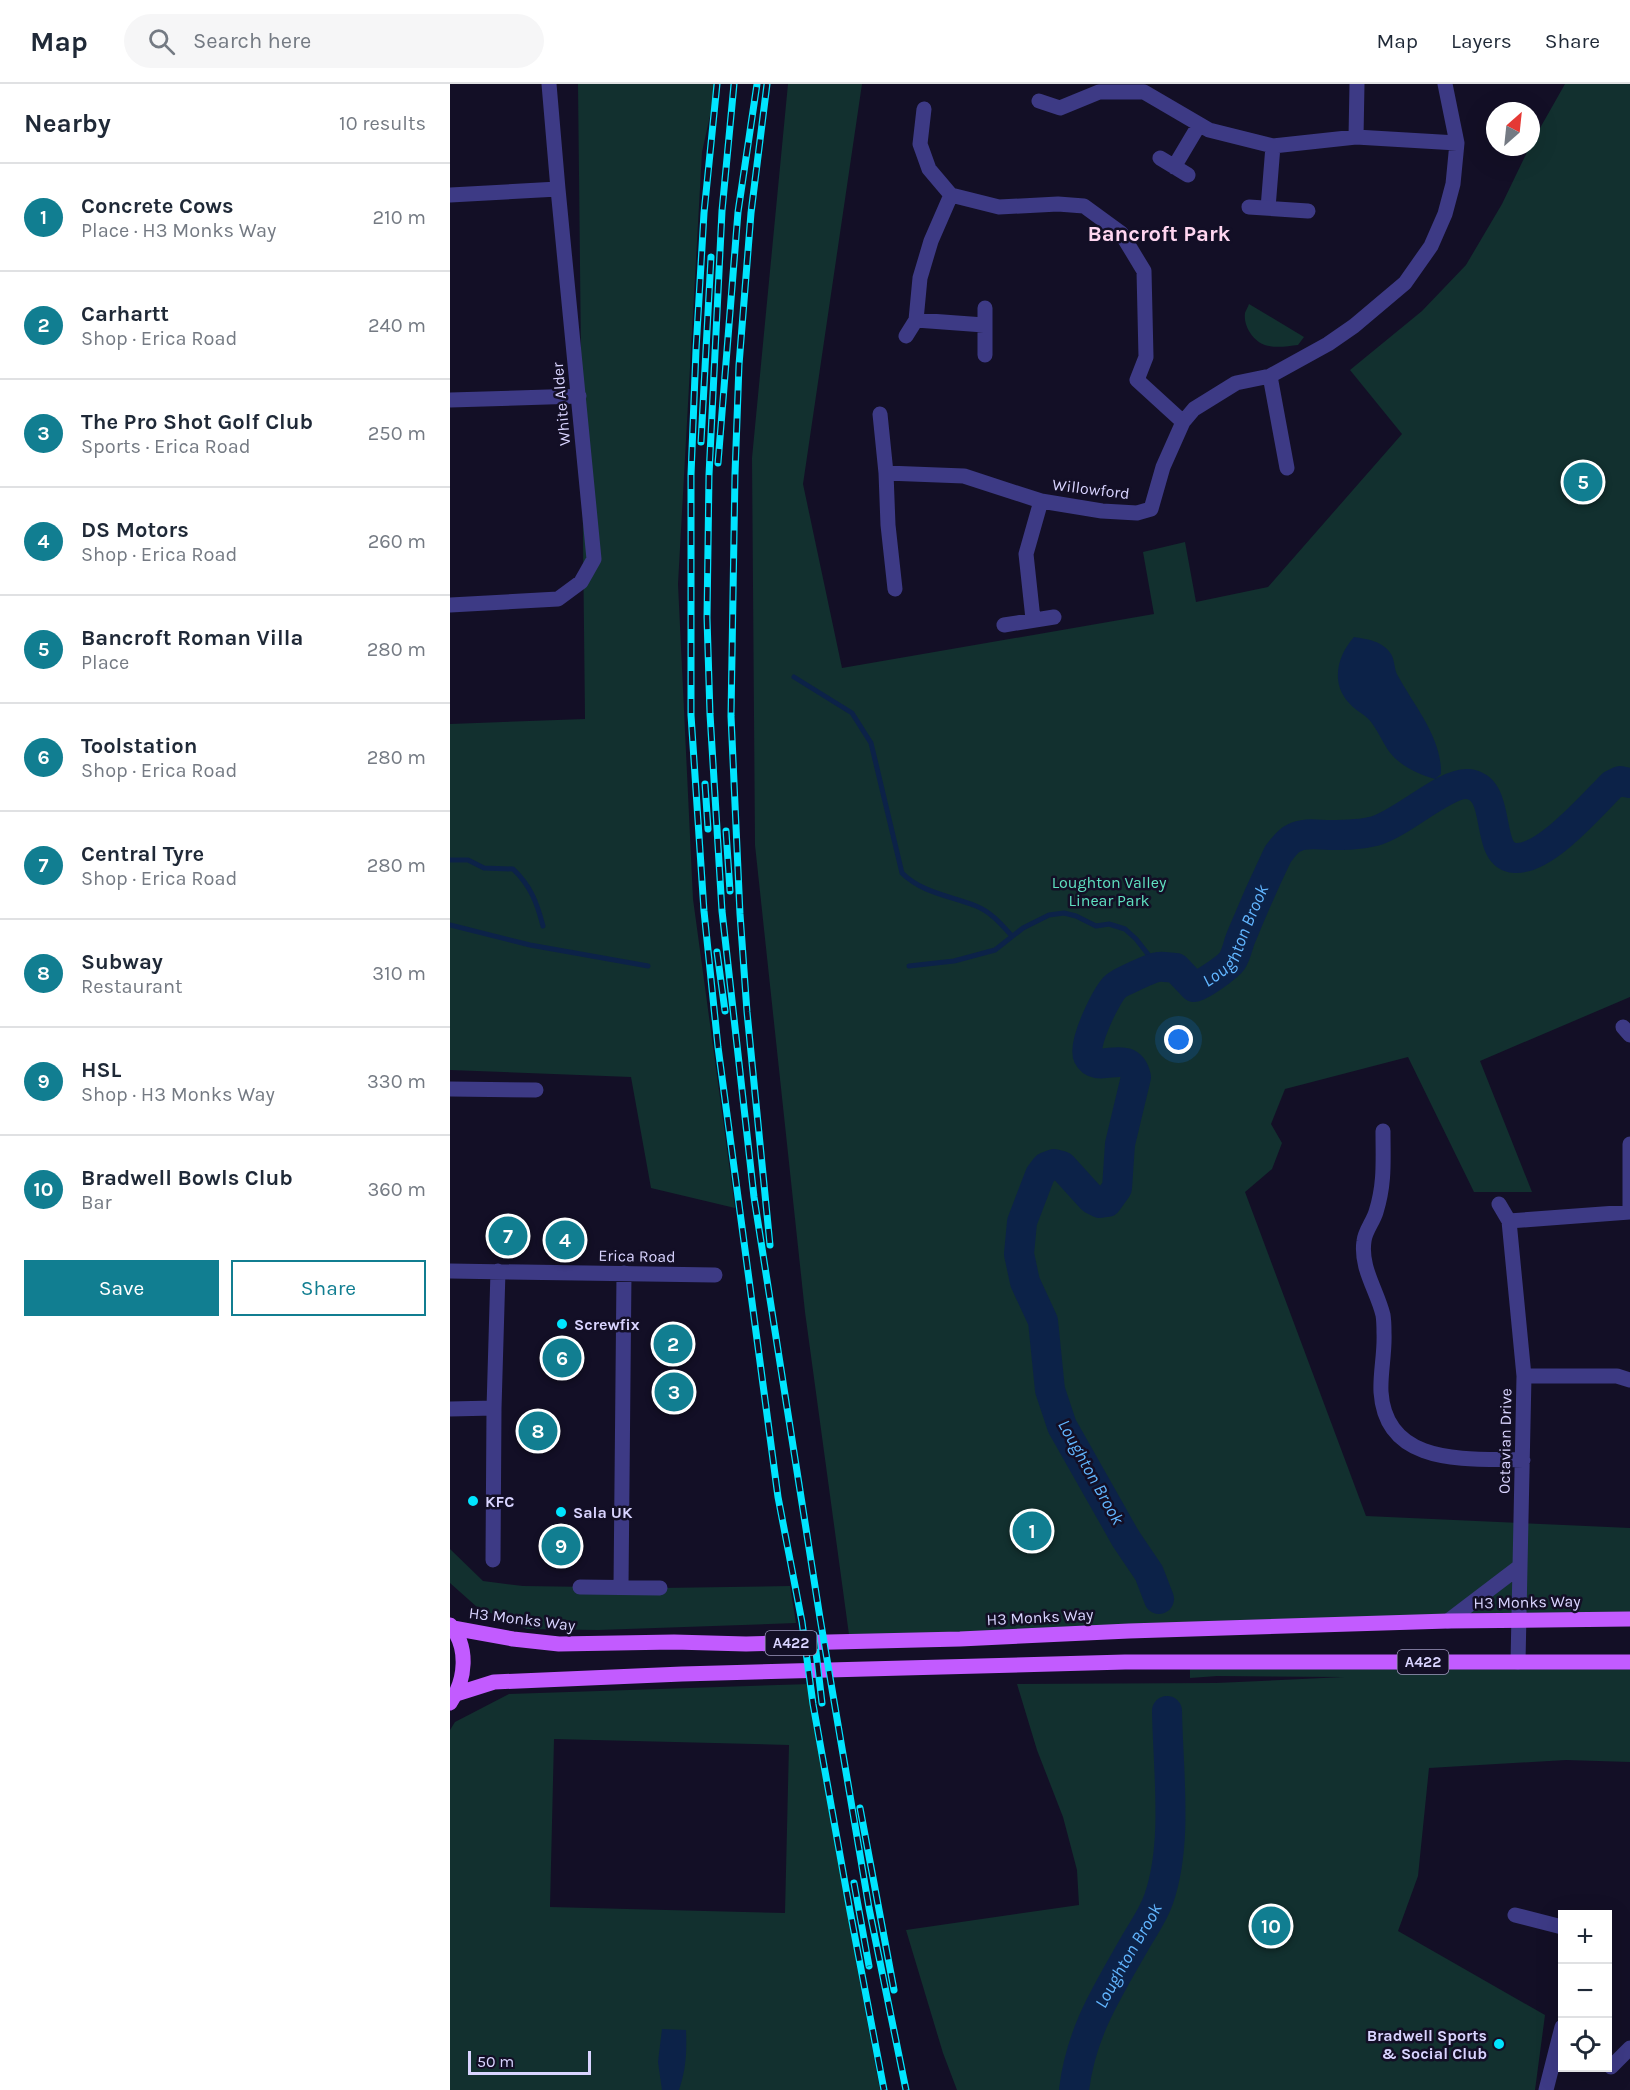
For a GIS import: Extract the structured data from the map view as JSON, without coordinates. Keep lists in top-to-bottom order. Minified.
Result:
{"streets":{"main road":["H3 Monks Way","A422"],"street":["White Alder","Willowford","Erica Road","Octavian Drive"]},"crossings":[["Octavian Drive","H3 Monks Way"],["Octavian Drive","A422"]],"districts":["Bancroft Park"],"water":["Loughton Brook"],"parks":["Loughton Valley Linear Park"],"places":["Screwfix","KFC","Sala UK","Bradwell Sports & Social Club"],"scale_bar":"50 m","north":"top right","page":{"header":"Map","search":"Search here","nav":["Map","Layers","Share"],"heading":["Nearby","10 results"],"list":[{"mark":"1","name":"Concrete Cows","note":"Place · H3 Monks Way","value":"210 m"},{"mark":"2","name":"Carhartt","note":"Shop · Erica Road","value":"240 m"},{"mark":"3","name":"The Pro Shot Golf Club","note":"Sports · Erica Road","value":"250 m"},{"mark":"4","name":"DS Motors","note":"Shop · Erica Road","value":"260 m"},{"mark":"5","name":"Bancroft Roman Villa","note":"Place","value":"280 m"},{"mark":"6","name":"Toolstation","note":"Shop · Erica Road","value":"280 m"},{"mark":"7","name":"Central Tyre","note":"Shop · Erica Road","value":"280 m"},{"mark":"8","name":"Subway","note":"Restaurant","value":"310 m"},{"mark":"9","name":"HSL","note":"Shop · H3 Monks Way","value":"330 m"},{"mark":"10","name":"Bradwell Bowls Club","note":"Bar","value":"360 m"}],"pins":["5","7","4","2","6","3","8","1","9","10"],"buttons":["Save","Share"],"map_buttons":["+","−"],"scale":"50 m"}}
